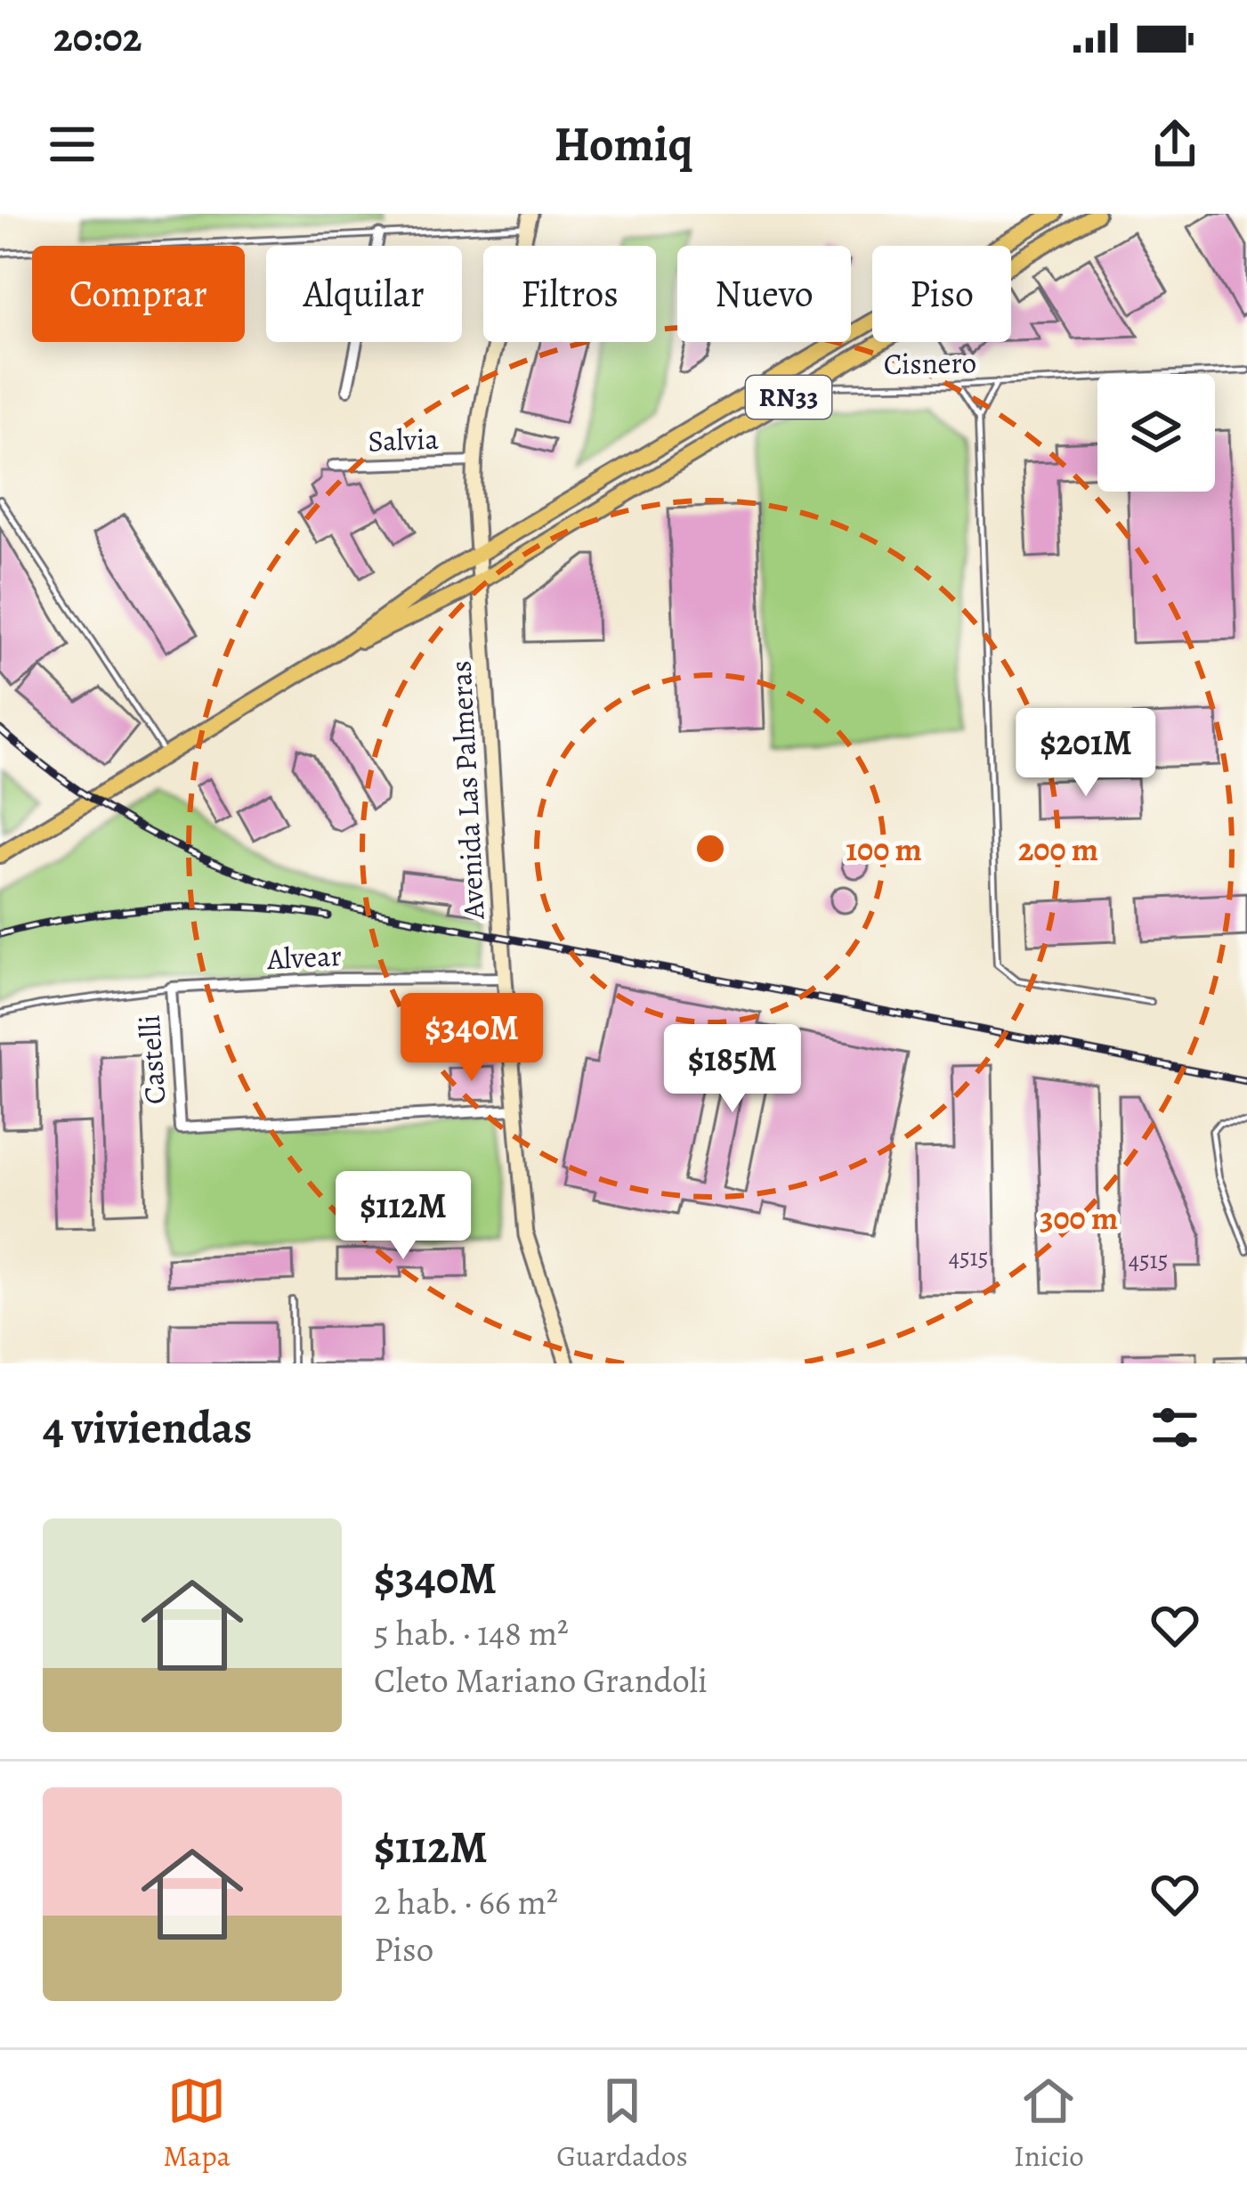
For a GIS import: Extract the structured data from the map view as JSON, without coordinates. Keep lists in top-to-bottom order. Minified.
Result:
{"streets":{"main road":["RN33","Avenida Las Palmeras"],"street":["Salvia","Alvear","Castelli"],"lane":["Cisnero"]},"crossings":[["Cisnero","RN33"],["RN33","Avenida Las Palmeras"],["Salvia","Avenida Las Palmeras"],["Avenida Las Palmeras","Alvear"],["Avenida Las Palmeras","Castelli"],["Alvear","Castelli"]],"house_numbers":["4515","4515"],"page":{"status":"20:02","header":"Homiq","chip":["Comprar","Alquilar","Filtros","Nuevo","Piso"],"price":["$201M","$340M","$185M","$112M"],"heading":"4 viviendas","list":[{"name":"$340M","note":"5 hab. · 148 m² · Cleto Mariano Grandoli"},{"name":"$112M","note":"2 hab. · 66 m² · Piso"}],"tabs":["Mapa","Guardados","Inicio"]},"rings":["100 m","200 m","300 m"]}
